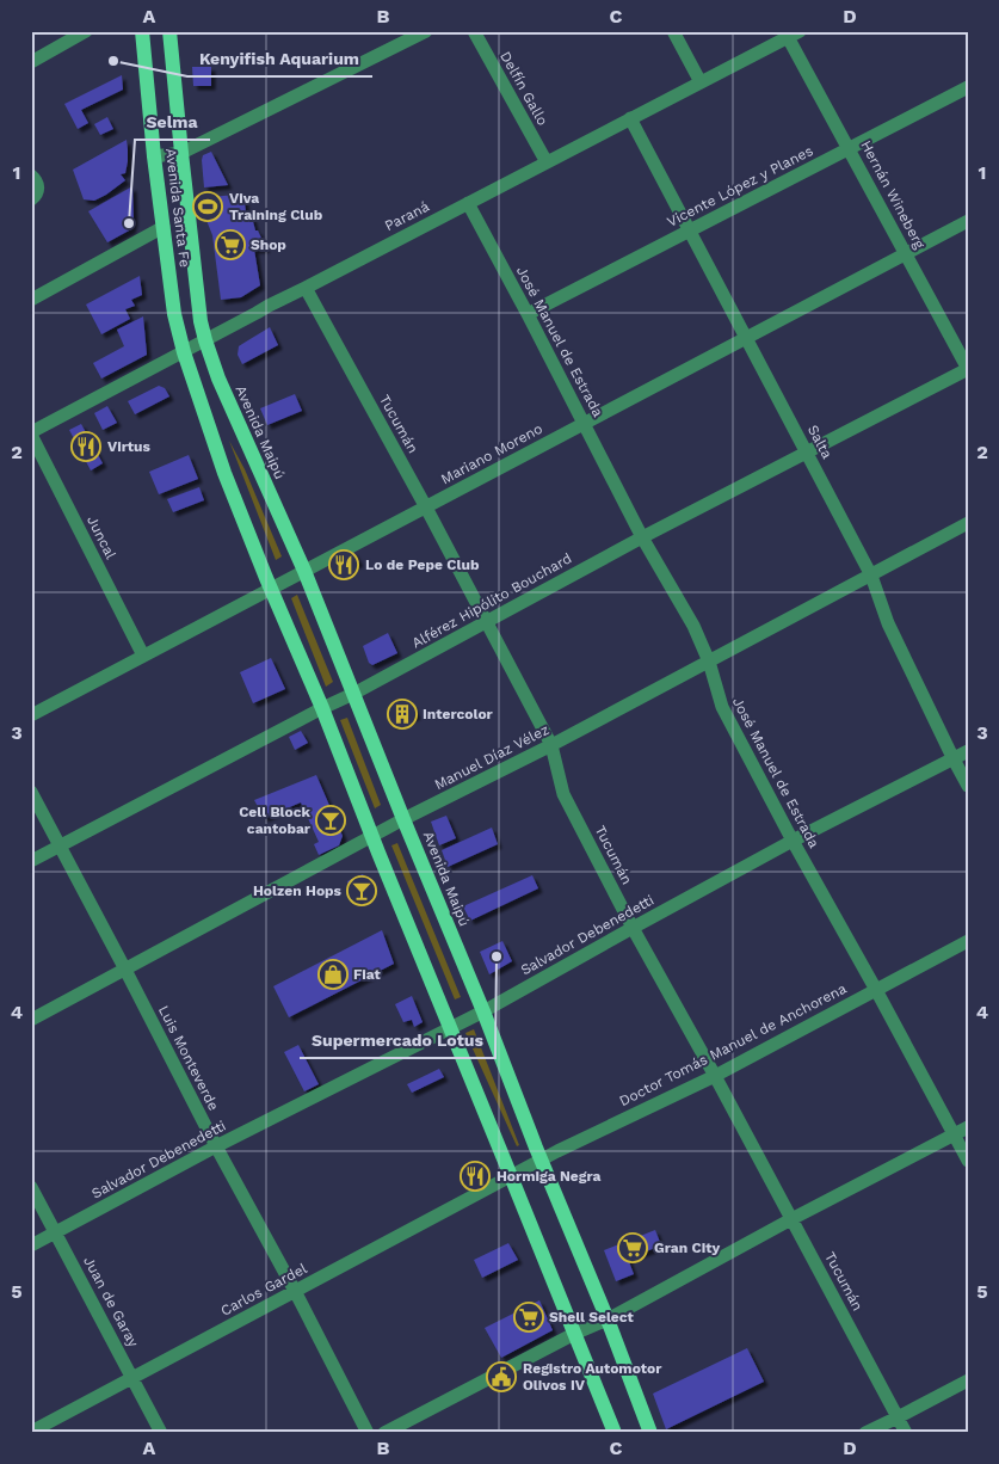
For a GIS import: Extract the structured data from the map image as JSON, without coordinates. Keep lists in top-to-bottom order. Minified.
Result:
{"streets":{"main road":["Avenida Santa Fe","Avenida Maipú"],"street":["Delfín Gallo","Vicente López y Planes","Hernán Wineberg","Paraná","José Manuel de Estrada","Tucumán","Salta","Mariano Moreno","Juncal","Alférez Hipólito Bouchard","Manuel Díaz Vélez","Salvador Debenedetti","Doctor Tomás Manuel de Anchorena","Luis Monteverde","Carlos Gardel","Juan de Garay"]},"crossings":[["Delfín Gallo","Paraná"],["Vicente López y Planes","Hernán Wineberg"],["Vicente López y Planes","José Manuel de Estrada"],["Vicente López y Planes","Salta"],["Hernán Wineberg","Paraná"],["Hernán Wineberg","Mariano Moreno"],["Hernán Wineberg","Alférez Hipólito Bouchard"],["Avenida Santa Fe","Paraná"],["Avenida Santa Fe","Avenida Maipú"],["Paraná","José Manuel de Estrada"],["Paraná","Tucumán"],["Paraná","Avenida Maipú"],["Paraná","Salta"],["Paraná","Juncal"],["José Manuel de Estrada","Mariano Moreno"],["José Manuel de Estrada","Alférez Hipólito Bouchard"],["José Manuel de Estrada","Manuel Díaz Vélez"],["José Manuel de Estrada","Salvador Debenedetti"],["José Manuel de Estrada","Doctor Tomás Manuel de Anchorena"],["Tucumán","Mariano Moreno"],["Tucumán","Alférez Hipólito Bouchard"],["Tucumán","Manuel Díaz Vélez"],["Tucumán","Salvador Debenedetti"],["Tucumán","Doctor Tomás Manuel de Anchorena"],["Avenida Maipú","Mariano Moreno"],["Avenida Maipú","Alférez Hipólito Bouchard"],["Avenida Maipú","Manuel Díaz Vélez"],["Avenida Maipú","Salvador Debenedetti"],["Avenida Maipú","Doctor Tomás Manuel de Anchorena"],["Salta","Mariano Moreno"],["Salta","Alférez Hipólito Bouchard"],["Salta","Manuel Díaz Vélez"],["Salta","Salvador Debenedetti"],["Mariano Moreno","Juncal"],["Alférez Hipólito Bouchard","Luis Monteverde"],["Manuel Díaz Vélez","Luis Monteverde"],["Salvador Debenedetti","Luis Monteverde"],["Salvador Debenedetti","Juan de Garay"],["Doctor Tomás Manuel de Anchorena","Carlos Gardel"],["Luis Monteverde","Carlos Gardel"],["Carlos Gardel","Juan de Garay"]],"places":{"other":["Kenyifish Aquarium","Selma","Supermercado Lotus"],"sports":["Viva Training Club"],"supermarket":["Shop","Gran City","Shell Select"],"restaurant":["Virtus","Lo de Pepe Club","Hormiga Negra"],"building":["Intercolor"],"bar":["Cell Block cantobar","Holzen Hops"],"shop":["Fiat"],"public building":["Registro Automotor Olivos IV"]},"grid":{"columns":["A","B","C","D"],"rows":["1","2","3","4","5"]}}
